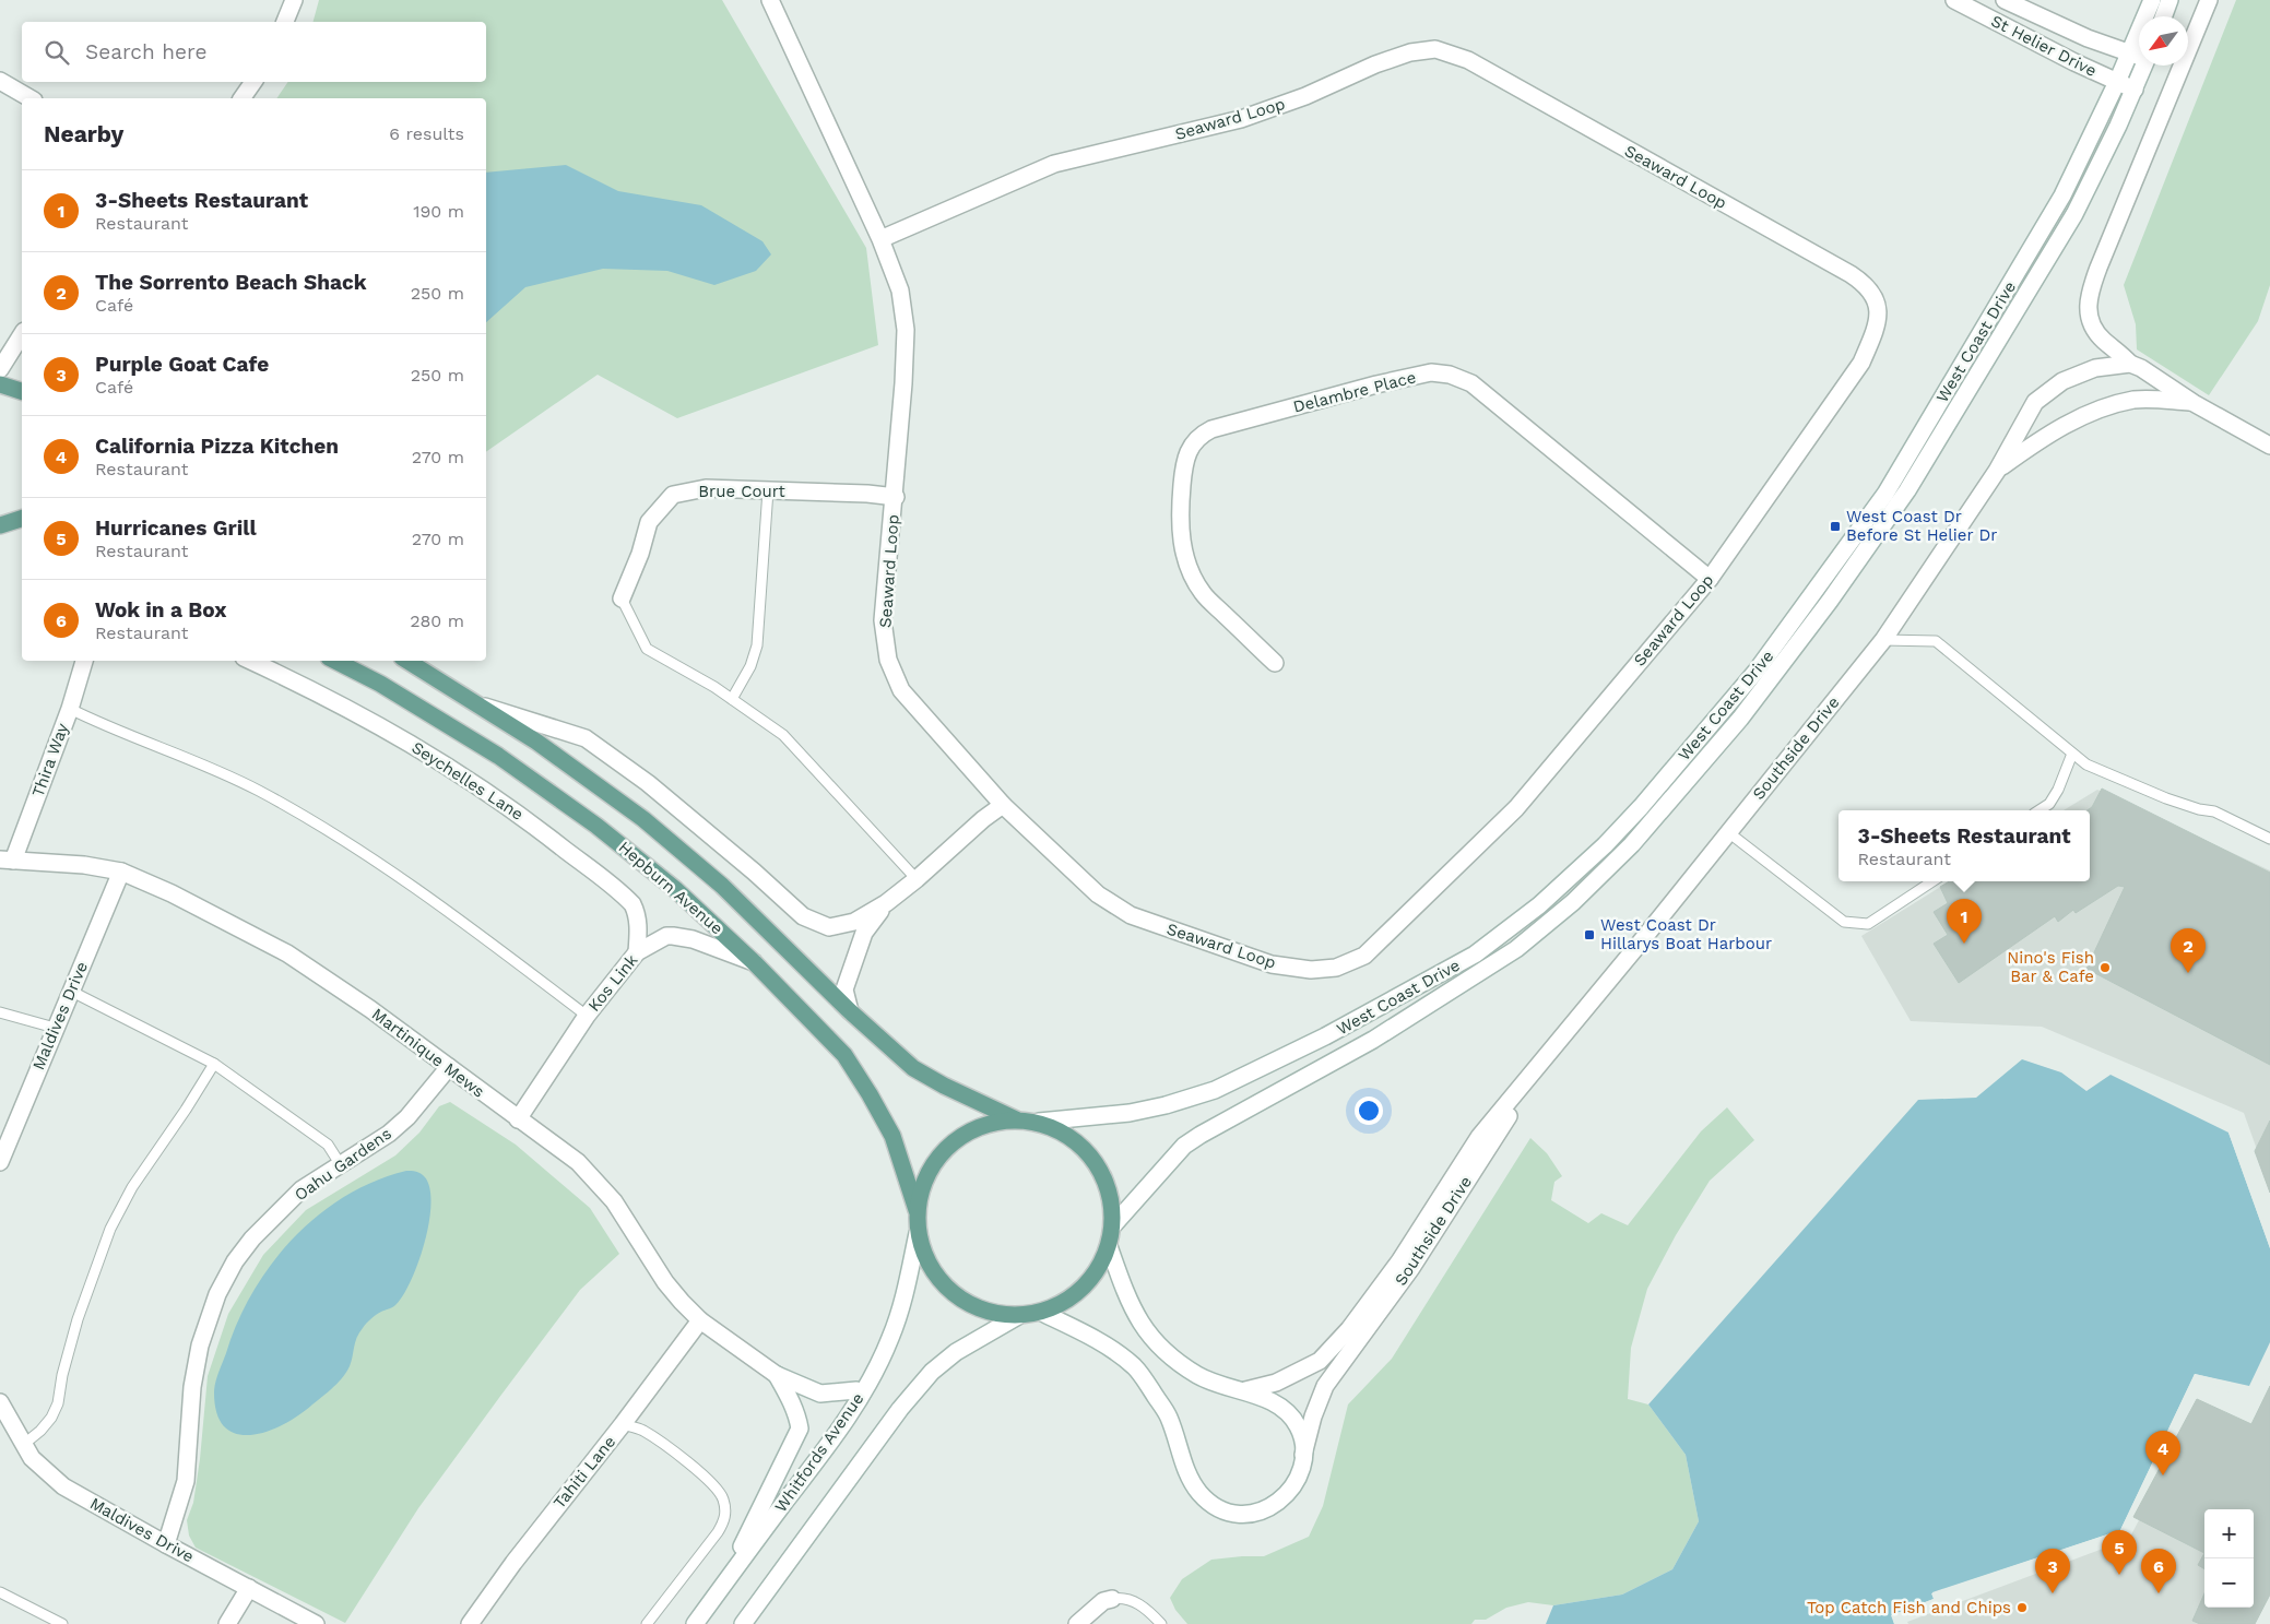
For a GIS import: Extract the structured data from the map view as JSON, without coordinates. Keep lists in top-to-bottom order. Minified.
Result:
{"streets":{"main road":["Hepburn Avenue"],"street":["St Helier Drive","Seaward Loop","West Coast Drive","Delambre Place","Brue Court","Southside Drive","Thira Way","Seychelles Lane","Kos Link","Maldives Drive","Martinique Mews","Oahu Gardens","Whitfords Avenue","Tahiti Lane"]},"crossings":[["St Helier Drive","West Coast Drive"],["Seaward Loop","Delambre Place"],["Seaward Loop","Brue Court"],["Thira Way","Martinique Mews"],["Seychelles Lane","Kos Link"],["Hepburn Avenue","Kos Link"],["Kos Link","Martinique Mews"],["Maldives Drive","Martinique Mews"],["Maldives Drive","Oahu Gardens"],["Martinique Mews","Oahu Gardens"],["Martinique Mews","Tahiti Lane"]],"places":{"transit":["West Coast Dr Before St Helier Dr","West Coast Dr Hillarys Boat Harbour"],"other":["Nino's Fish Bar & Cafe","Top Catch Fish and Chips"]},"north":"bottom left","page":{"search":"Search here","heading":["Nearby","6 results"],"list":[{"mark":"1","name":"3-Sheets Restaurant","note":"Restaurant","value":"190 m"},{"mark":"2","name":"The Sorrento Beach Shack","note":"Café","value":"250 m"},{"mark":"3","name":"Purple Goat Cafe","note":"Café","value":"250 m"},{"mark":"4","name":"California Pizza Kitchen","note":"Restaurant","value":"270 m"},{"mark":"5","name":"Hurricanes Grill","note":"Restaurant","value":"270 m"},{"mark":"6","name":"Wok in a Box","note":"Restaurant","value":"280 m"}],"popup":["3-Sheets Restaurant","Restaurant"],"pins":["1","2","4","5","3","6"],"map_buttons":["+","−"]}}
